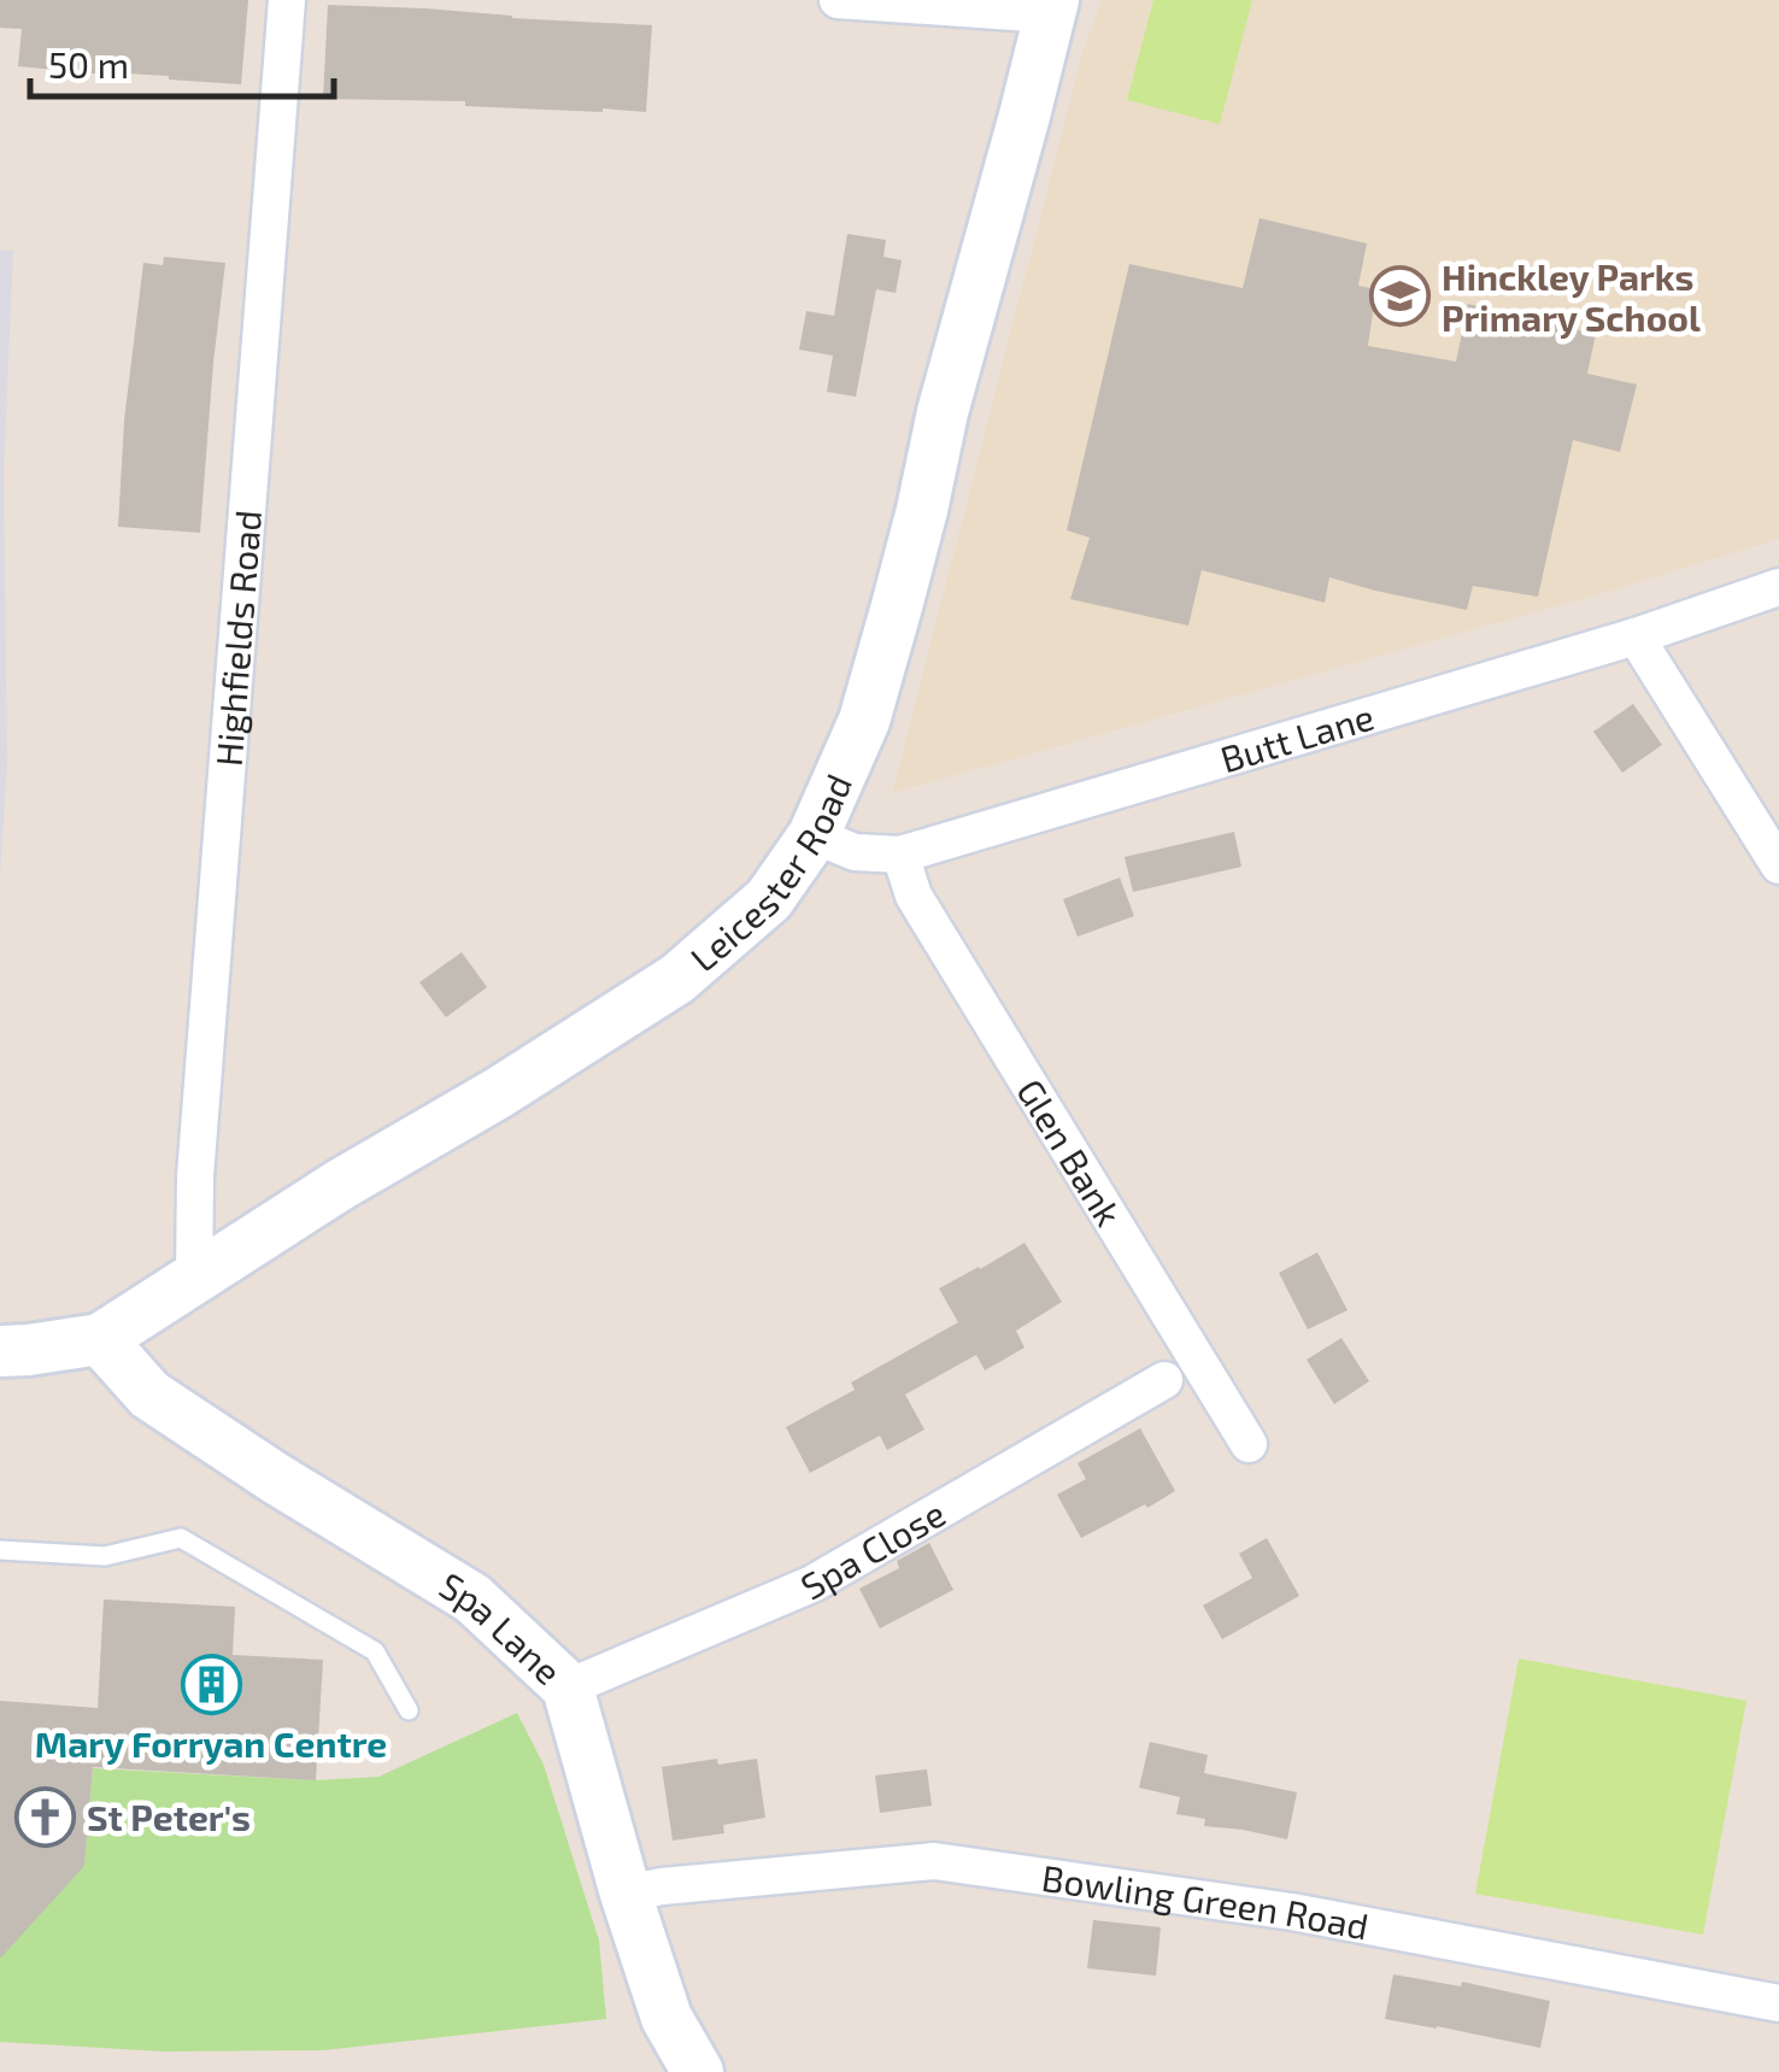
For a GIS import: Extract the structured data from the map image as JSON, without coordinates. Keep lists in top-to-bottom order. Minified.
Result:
{"streets":{"main road":["Leicester Road","Spa Lane"],"street":["Highfields Road","Butt Lane","Glen Bank","Spa Close","Bowling Green Road"]},"crossings":[["Highfields Road","Leicester Road"],["Butt Lane","Leicester Road"],["Butt Lane","Glen Bank"],["Leicester Road","Spa Lane"],["Spa Close","Spa Lane"],["Spa Lane","Bowling Green Road"]],"places":{"school or university":["Hinckley Parks Primary School"],"building":["Mary Forryan Centre"],"church":["St Peter's"]},"scale_bar":"50 m"}
